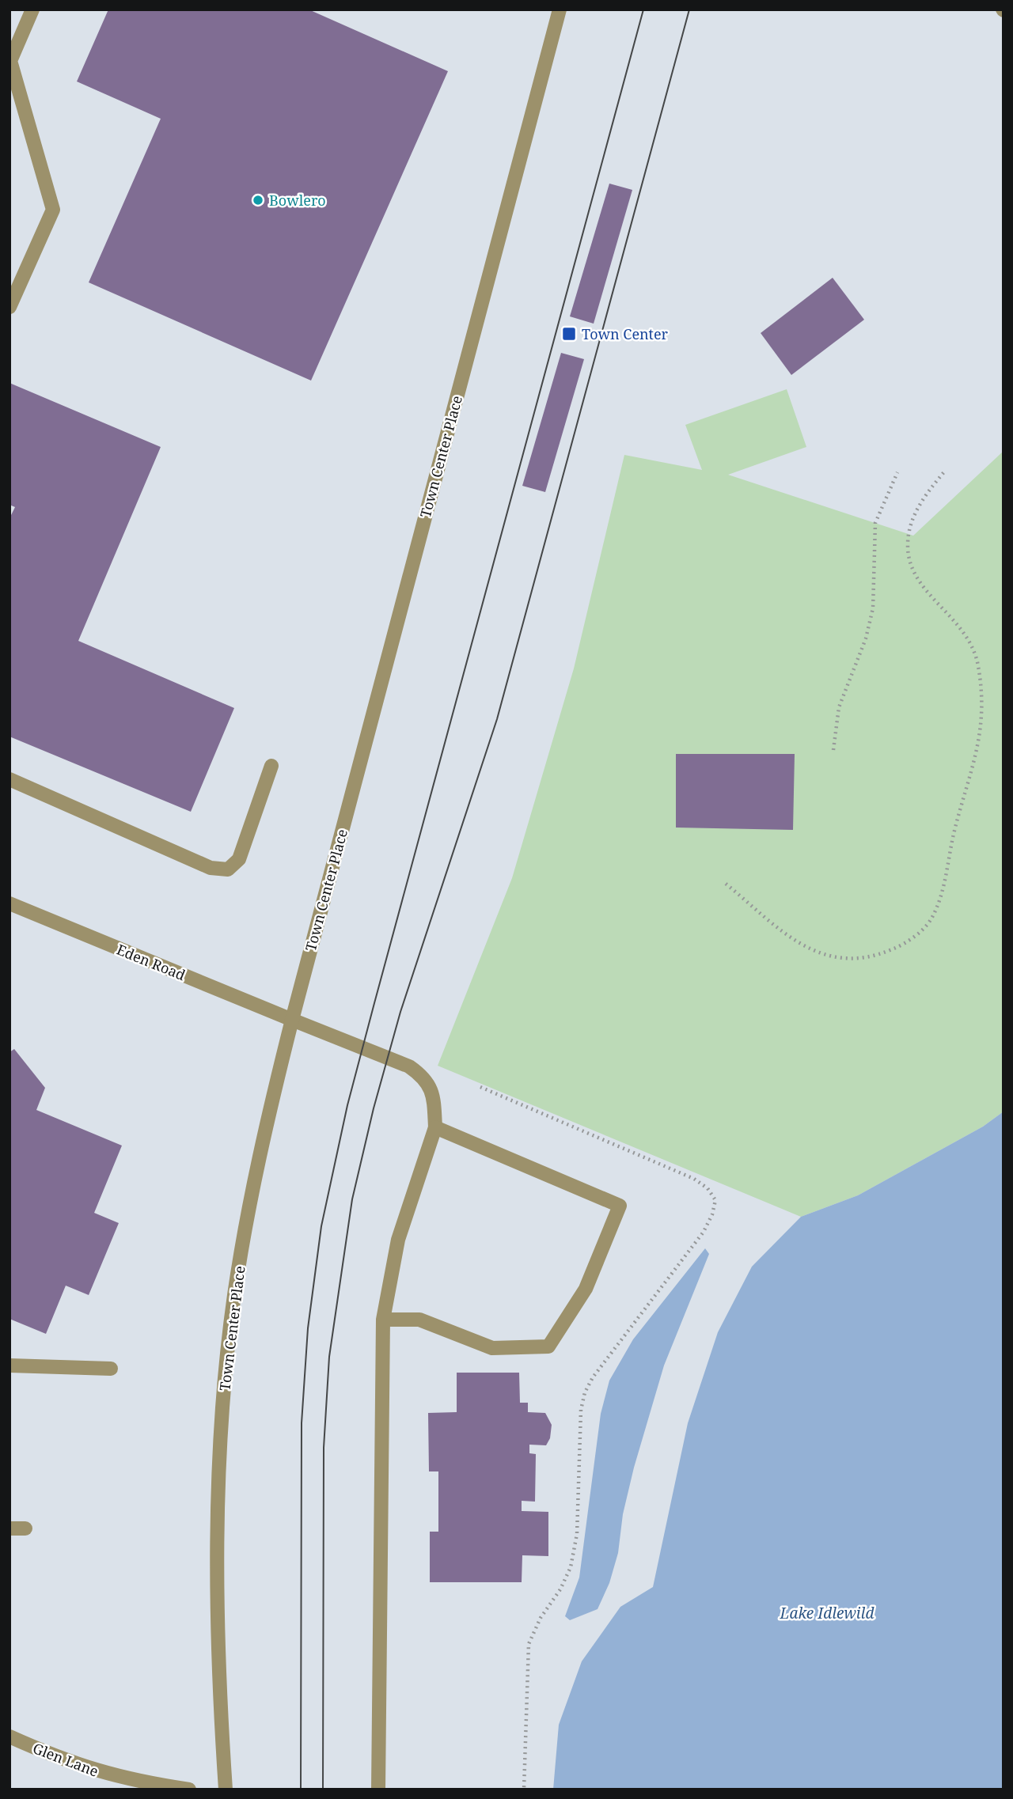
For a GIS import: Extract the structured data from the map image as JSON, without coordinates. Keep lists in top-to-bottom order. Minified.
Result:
{"streets":{"street":["Town Center Place","Eden Road","Glen Lane"]},"crossings":[["Town Center Place","Eden Road"]],"water":["Lake Idlewild"],"places":{"other":["Bowlero"],"transit":["Town Center"]}}
